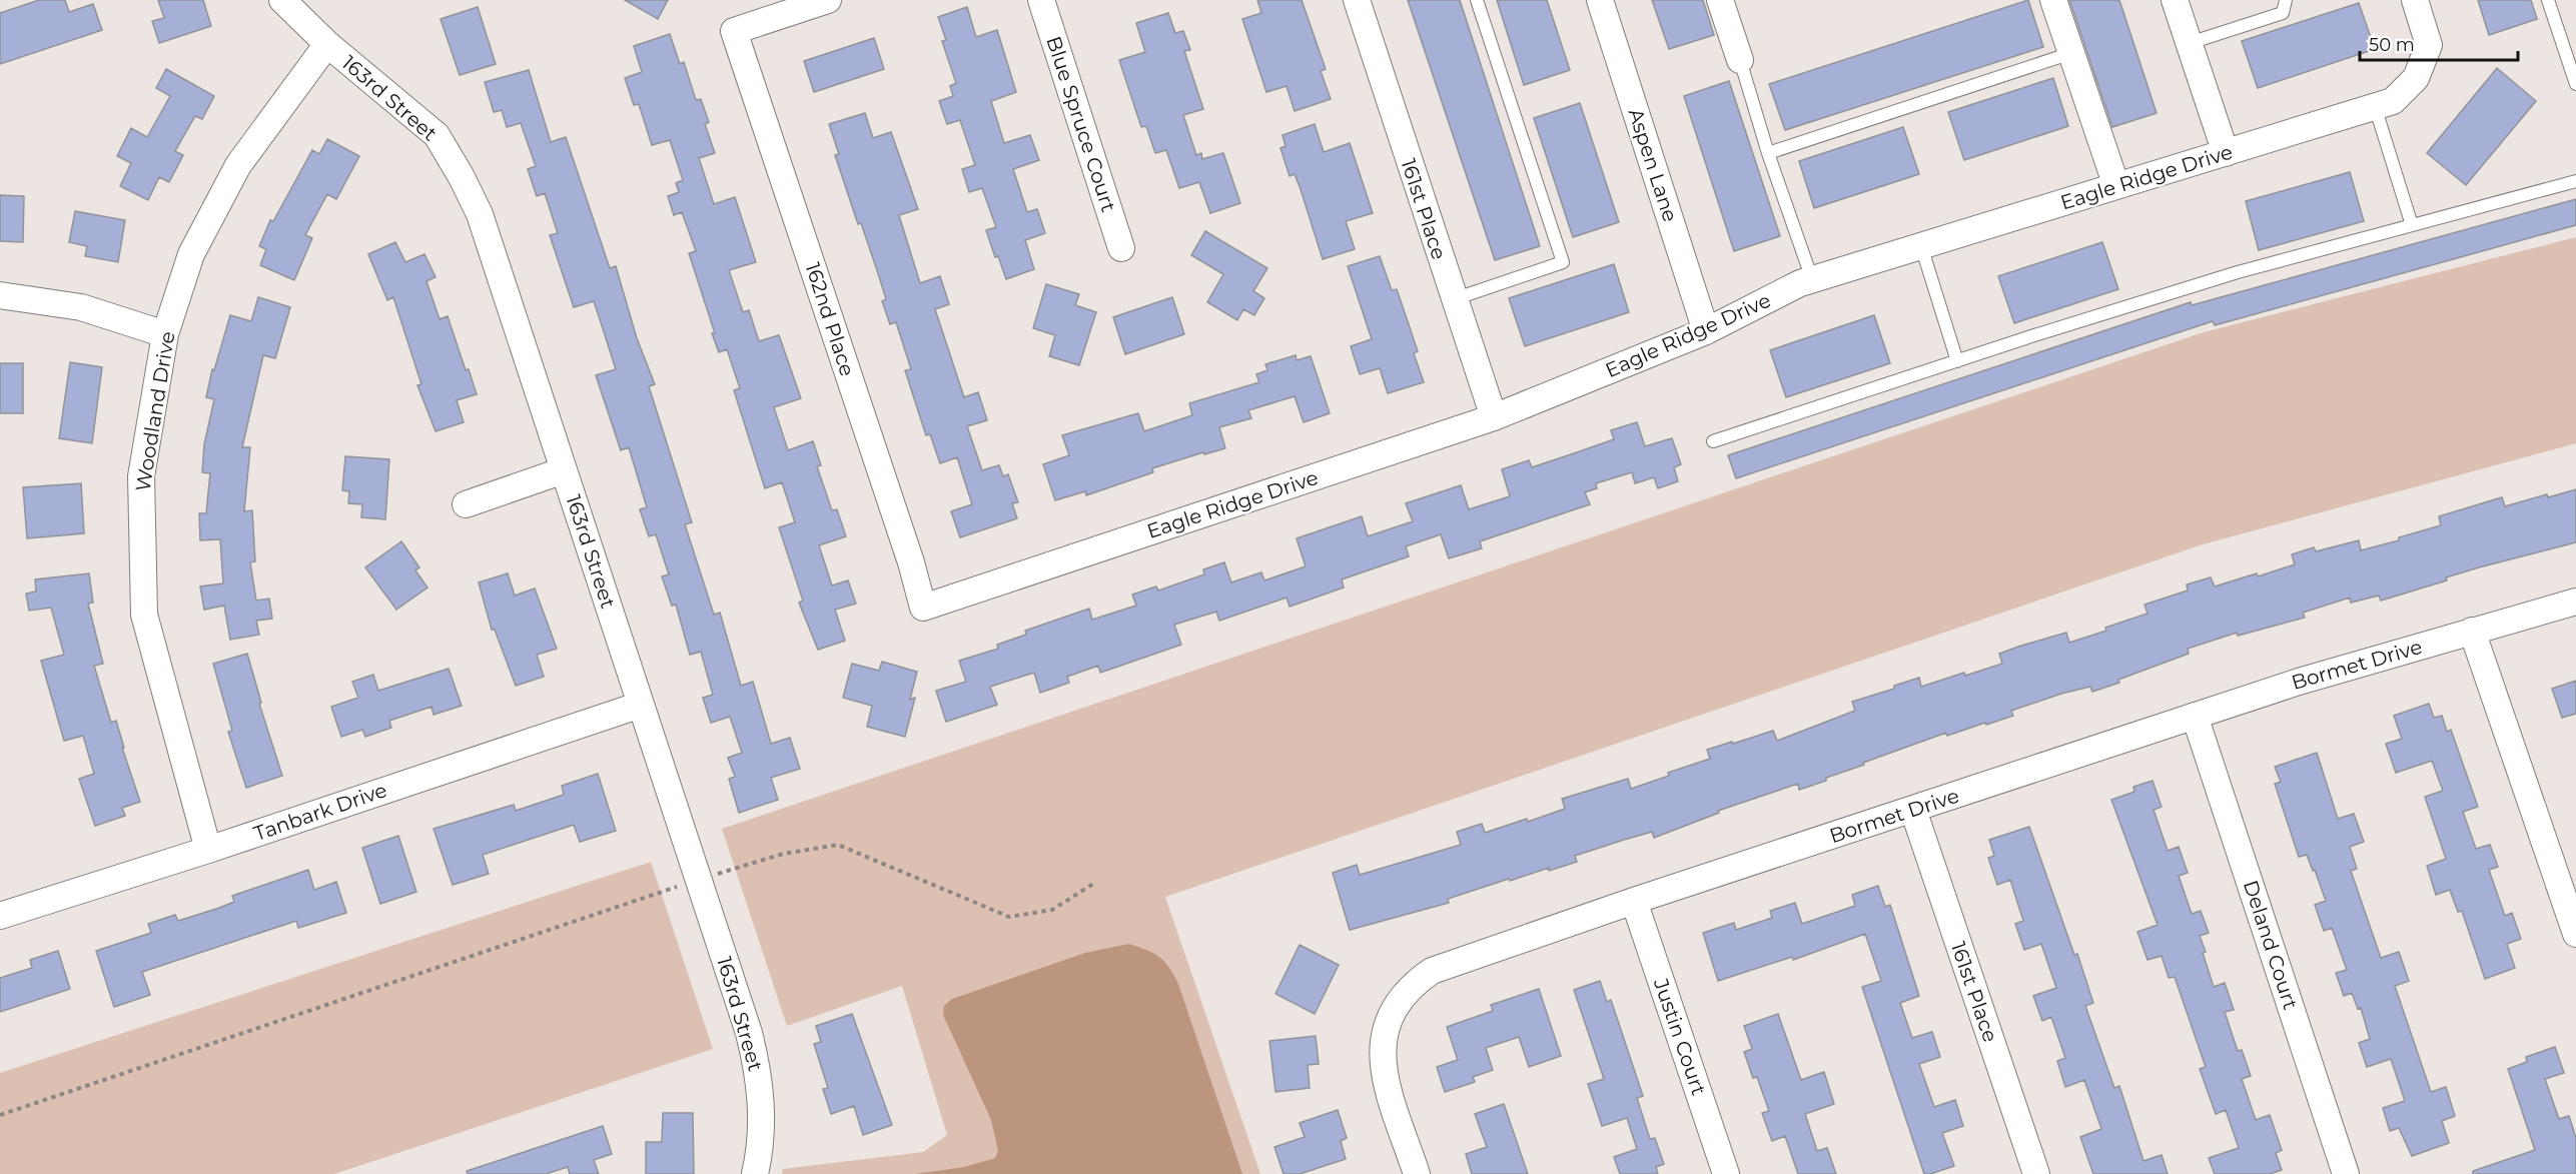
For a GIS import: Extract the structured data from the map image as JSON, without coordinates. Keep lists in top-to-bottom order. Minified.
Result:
{"streets":{"street":["163rd Street","Blue Spruce Court","Aspen Lane","Eagle Ridge Drive","161st Place","162nd Place","Woodland Drive","Bormet Drive","Tanbark Drive","Deland Court","Justin Court"]},"crossings":[["163rd Street","Woodland Drive"],["163rd Street","Tanbark Drive"],["Aspen Lane","Eagle Ridge Drive"],["Eagle Ridge Drive","161st Place"],["Eagle Ridge Drive","162nd Place"],["161st Place","Bormet Drive"],["Woodland Drive","Tanbark Drive"],["Bormet Drive","Deland Court"],["Bormet Drive","Justin Court"]],"scale_bar":"50 m"}
